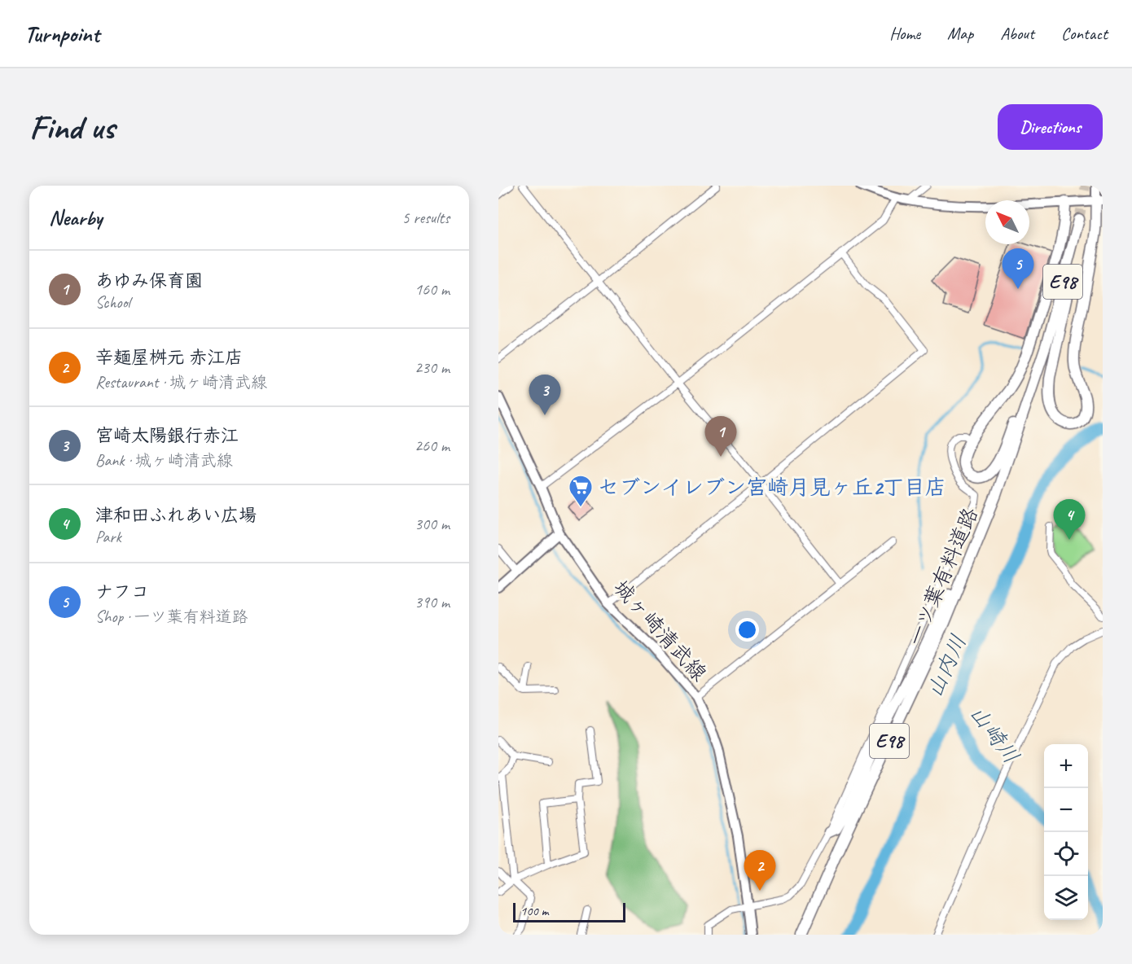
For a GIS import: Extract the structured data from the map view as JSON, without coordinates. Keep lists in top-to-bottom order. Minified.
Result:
{"streets":{"main road":["E98","一ツ葉有料道路","城ヶ崎清武線"]},"water":["山内川","山崎川"],"places":{"supermarket":["セブンイレブン宮崎月見ヶ丘2丁目店"]},"scale_bar":"100 m","north":"top left","page":{"header":"Turnpoint","nav":["Home","Map","About","Contact"],"buttons":"Directions","title":"Find us","heading":["Nearby","5 results"],"pins":["5","3","1","4","2"],"list":[{"mark":"1","name":"あゆみ保育園","note":"School","value":"160 m"},{"mark":"2","name":"辛麺屋桝元 赤江店","note":"Restaurant · 城ヶ崎清武線","value":"230 m"},{"mark":"3","name":"宮崎太陽銀行赤江","note":"Bank · 城ヶ崎清武線","value":"260 m"},{"mark":"4","name":"津和田ふれあい広場","note":"Park","value":"300 m"},{"mark":"5","name":"ナフコ","note":"Shop · 一ツ葉有料道路","value":"390 m"}],"map_buttons":["+","−"],"scale":"100 m"}}
